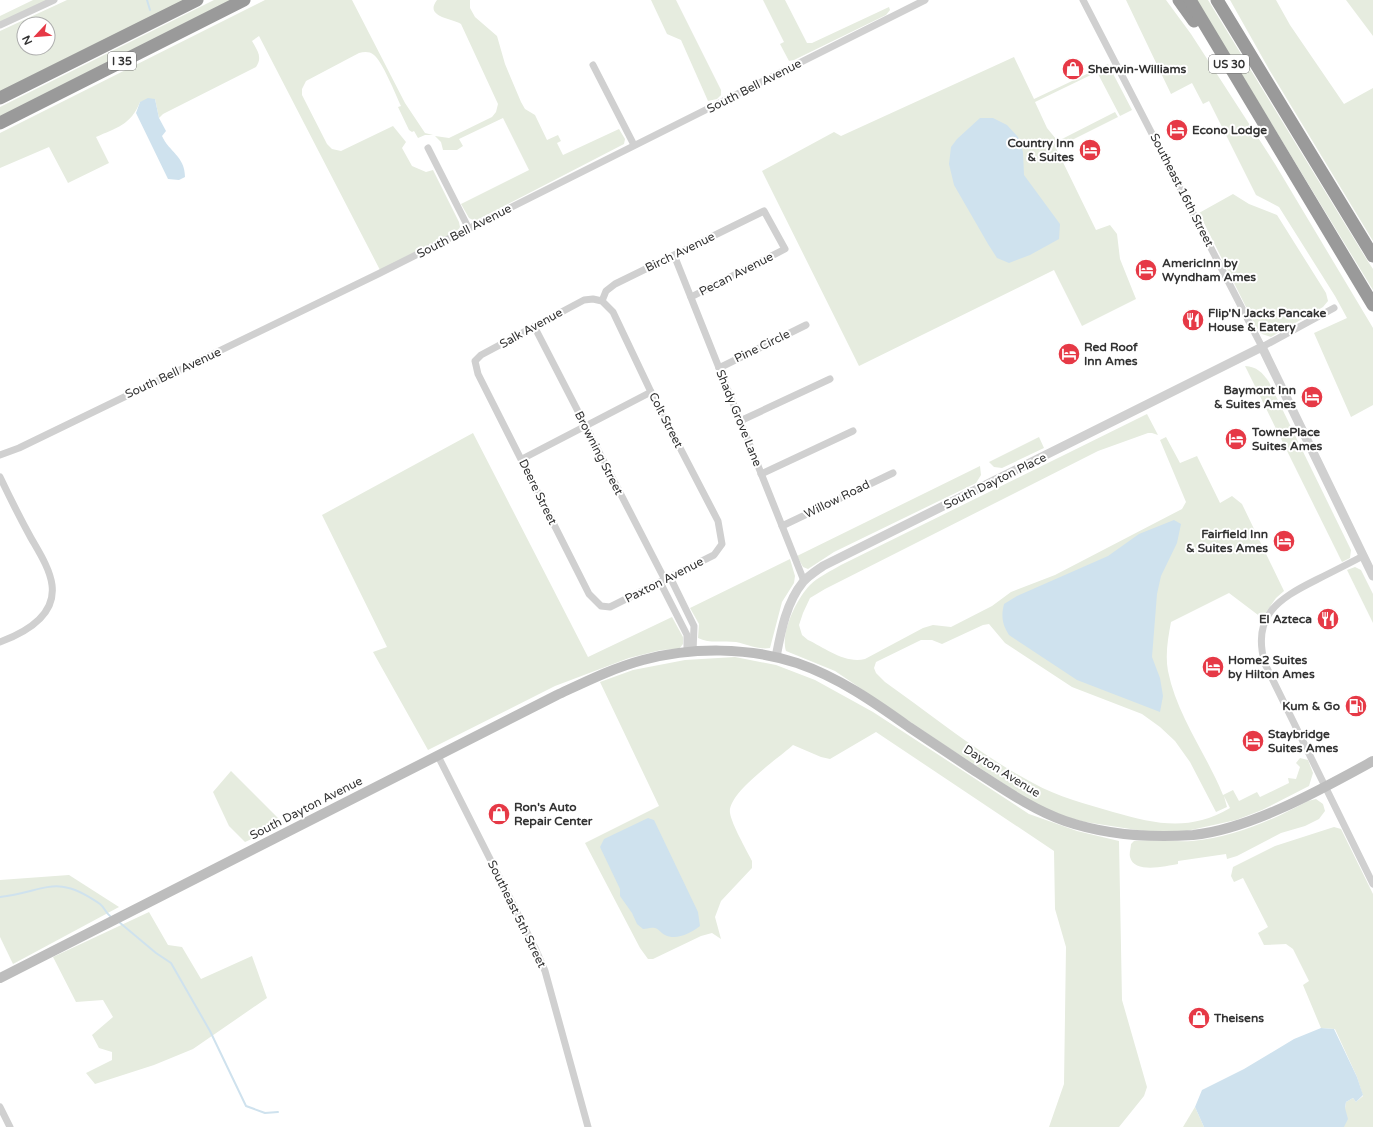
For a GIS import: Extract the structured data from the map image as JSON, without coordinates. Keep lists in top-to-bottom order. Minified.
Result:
{"streets":{"highway":["I 35","US 30"],"main road":["Dayton Avenue","South Dayton Avenue"],"street":["South Bell Avenue","Southeast 16th Street","Birch Avenue","Pecan Avenue","Salk Avenue","Pine Circle","Shady Grove Lane","Colt Street","Browning Street","South Dayton Place","Deere Street","Willow Road","Paxton Avenue","Southeast 5th Street"]},"crossings":[["Southeast 16th Street","South Dayton Place"],["Birch Avenue","Pecan Avenue"],["Birch Avenue","Salk Avenue"],["Birch Avenue","Shady Grove Lane"],["Birch Avenue","Colt Street"],["Pecan Avenue","Shady Grove Lane"],["Salk Avenue","Colt Street"],["Salk Avenue","Browning Street"],["Salk Avenue","Deere Street"],["Pine Circle","Shady Grove Lane"],["Shady Grove Lane","South Dayton Place"],["Shady Grove Lane","Willow Road"],["Colt Street","Paxton Avenue"],["Browning Street","Paxton Avenue"],["Browning Street","Dayton Avenue"],["South Dayton Place","Dayton Avenue"],["Deere Street","Paxton Avenue"],["Dayton Avenue","South Dayton Avenue"],["South Dayton Avenue","Southeast 5th Street"]],"places":{"shop":["Sherwin-Williams","Ron's Auto Repair Center","Theisens"],"hotel":["Econo Lodge","Country Inn & Suites","AmericInn by Wyndham Ames","Red Roof Inn Ames","Baymont Inn & Suites Ames","TownePlace Suites Ames","Fairfield Inn & Suites Ames","Home2 Suites by Hilton Ames","Staybridge Suites Ames"],"restaurant":["Flip'N Jacks Pancake House & Eatery","El Azteca"],"fuel station":["Kum & Go"]},"north":"bottom left"}
